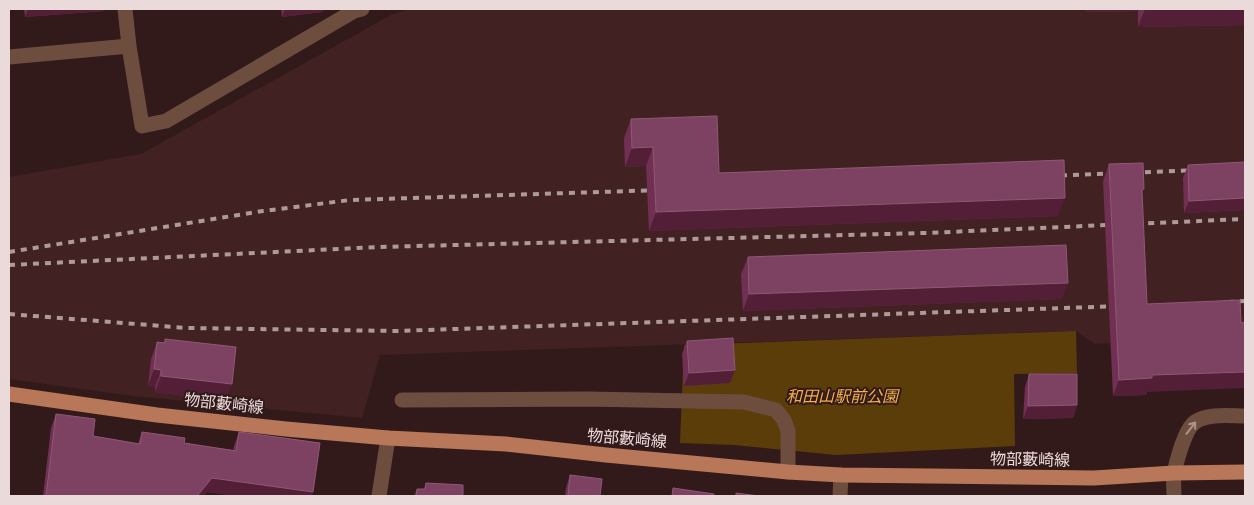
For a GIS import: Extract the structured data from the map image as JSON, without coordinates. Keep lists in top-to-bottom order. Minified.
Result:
{"streets":{"main road":["物部藪崎線"]},"parks":["和田山駅前公園"]}
